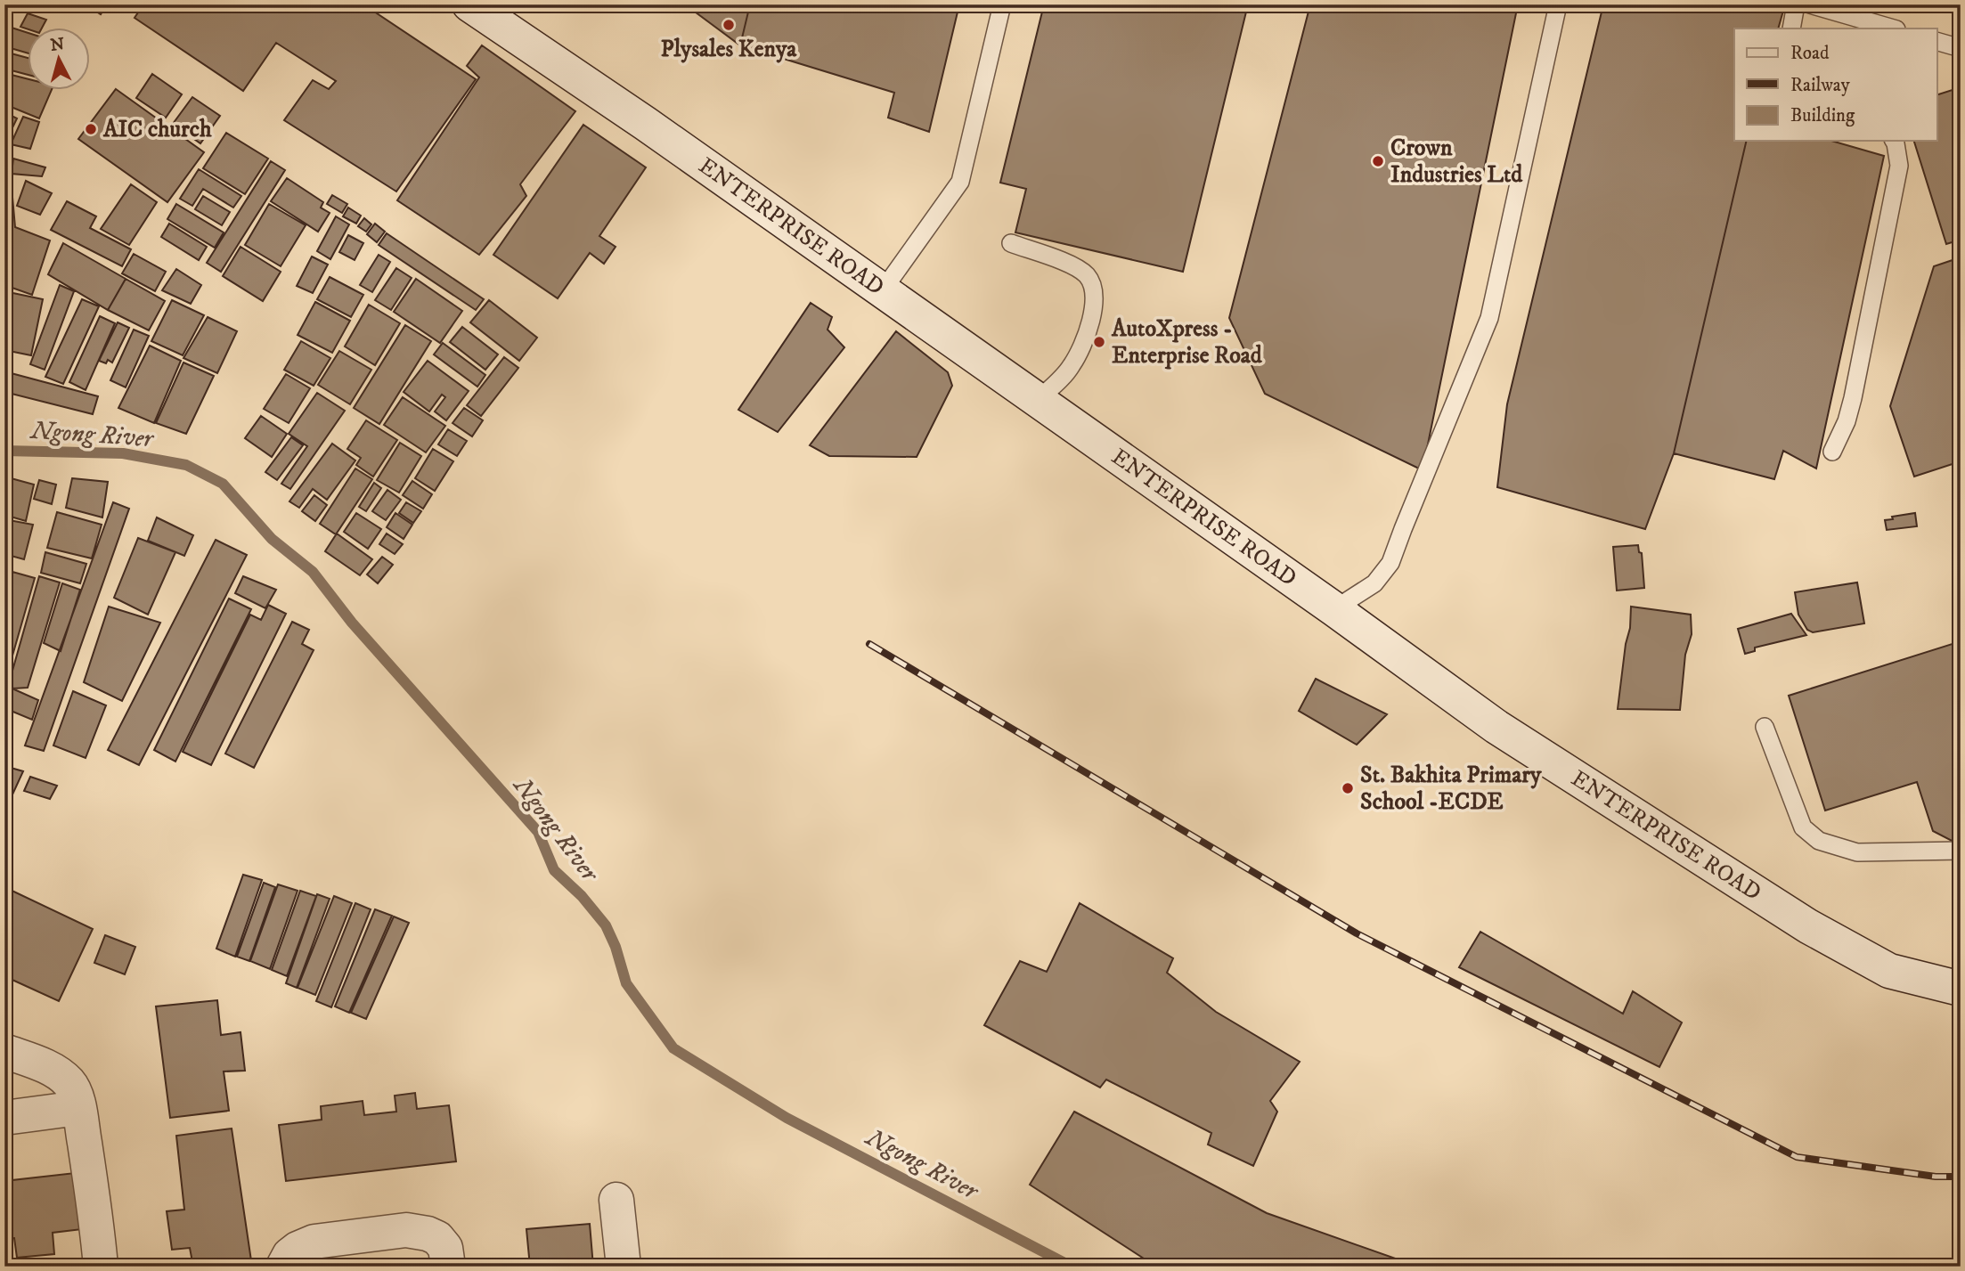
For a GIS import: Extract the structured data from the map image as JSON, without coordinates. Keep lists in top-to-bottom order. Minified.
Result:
{"streets":{"main road":["ENTERPRISE ROAD"]},"water":["Ngong River"],"places":["Plysales Kenya","AIC church","Crown Industries Ltd","AutoXpress - Enterprise Road","St. Bakhita Primary School -ECDE"],"legend":["Road","Railway","Building"],"north":"top"}
